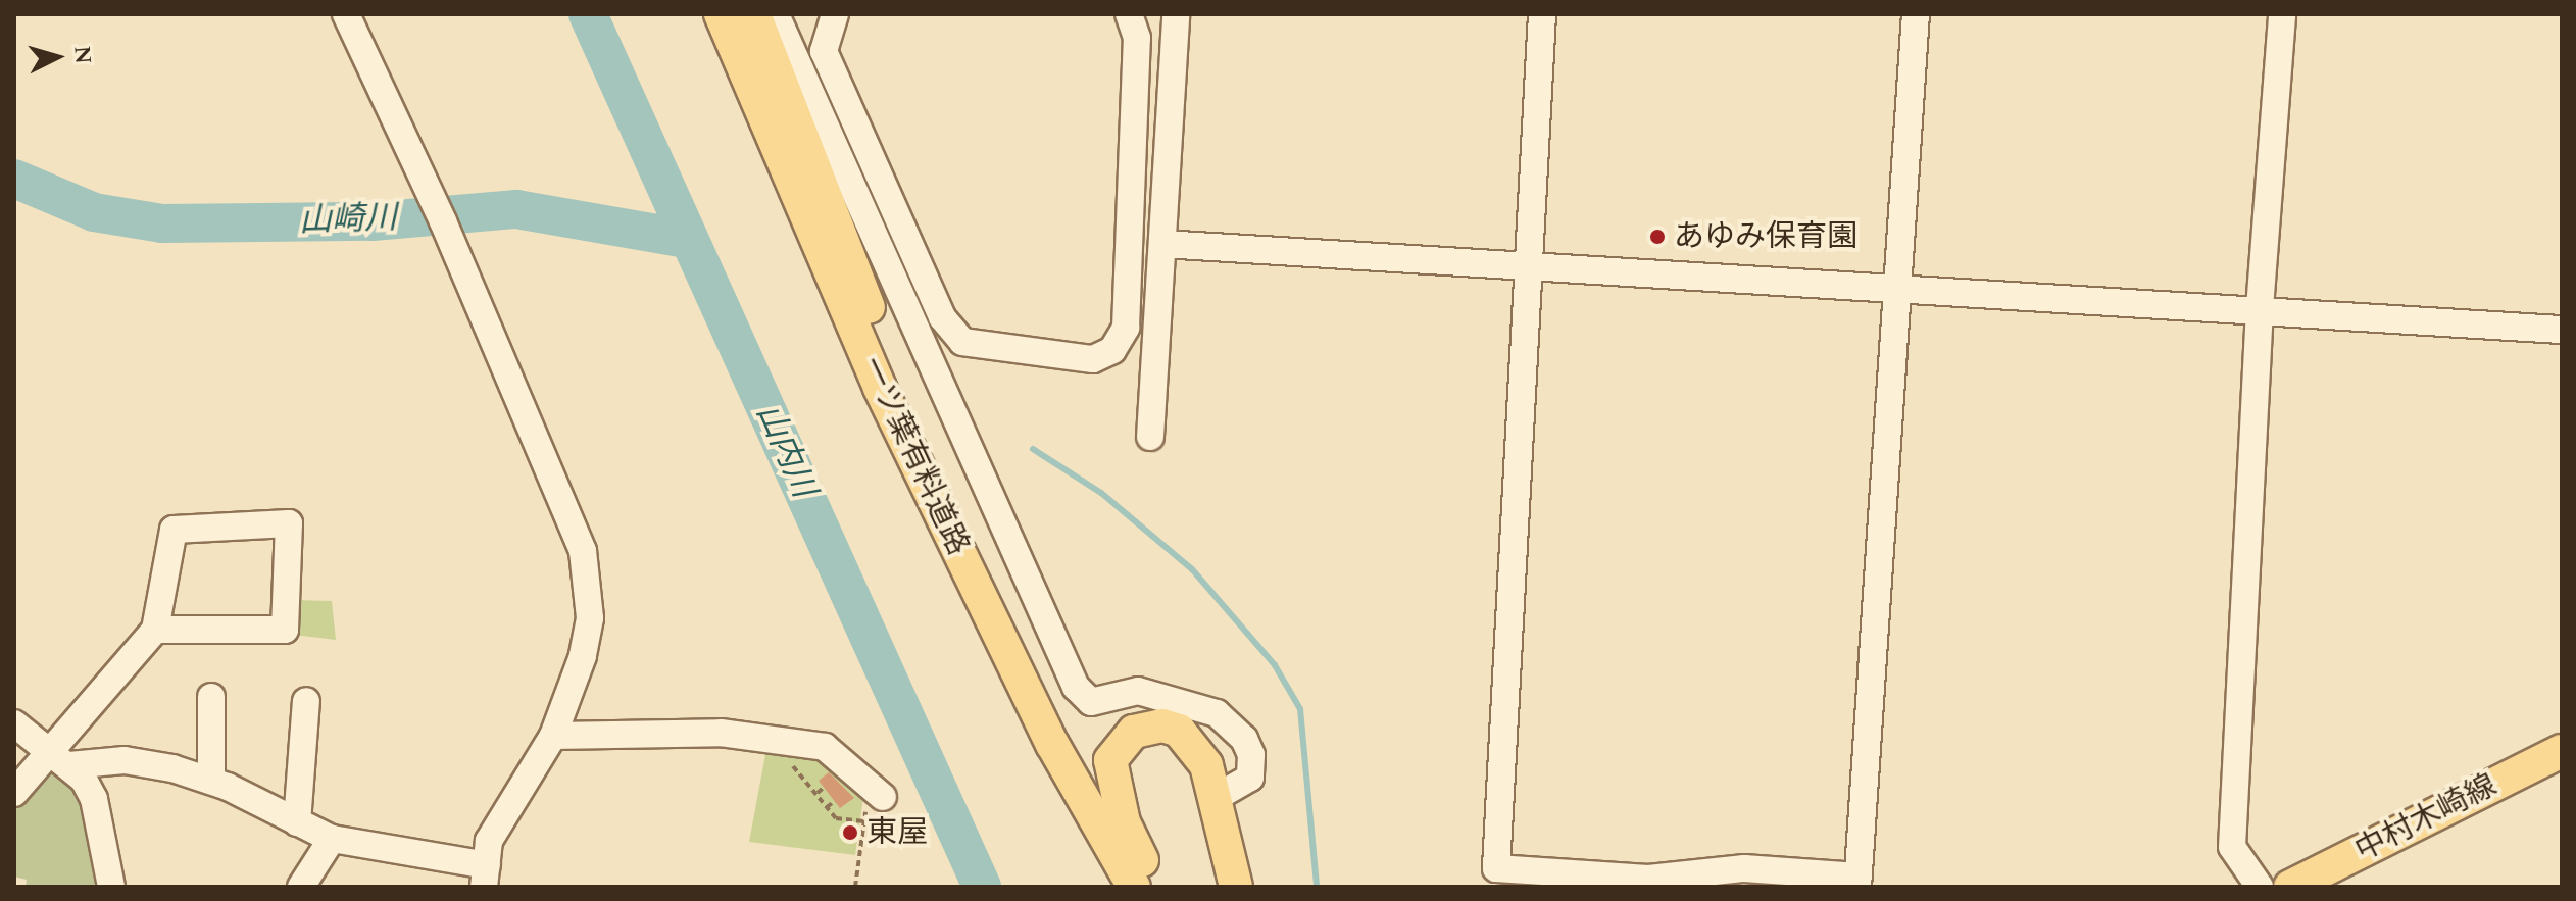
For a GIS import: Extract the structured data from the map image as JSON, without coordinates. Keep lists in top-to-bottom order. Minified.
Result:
{"streets":{"main road":["一ツ葉有料道路","中村木崎線"]},"water":["山崎川","山内川"],"places":["あゆみ保育園","東屋"],"north":"right"}
